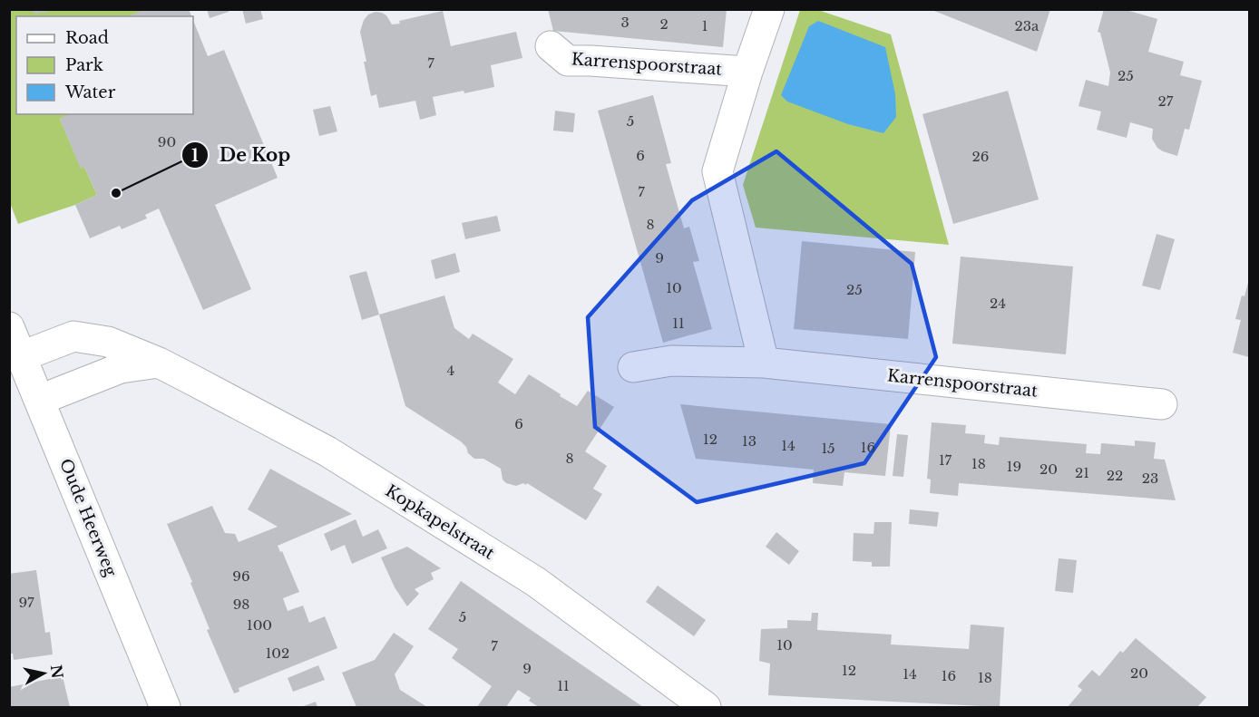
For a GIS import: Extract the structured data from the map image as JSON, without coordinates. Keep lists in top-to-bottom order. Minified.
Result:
{"streets":{"street":["Karrenspoorstraat","Oude Heerweg","Kopkapelstraat"]},"crossings":[["Oude Heerweg","Kopkapelstraat"]],"places":["De Kop"],"house_numbers":["3","2","1","23a","7","25","27","5","90","6","26","7","8","9","10","25","24","11","4","6","12","13","14","16","15","8","17","18","19","20","21","22","23","96","97","98","5","100","10","7","102","9","12","20","14","16","18","11"],"legend":["Road","Park","Water"],"north":"right"}
